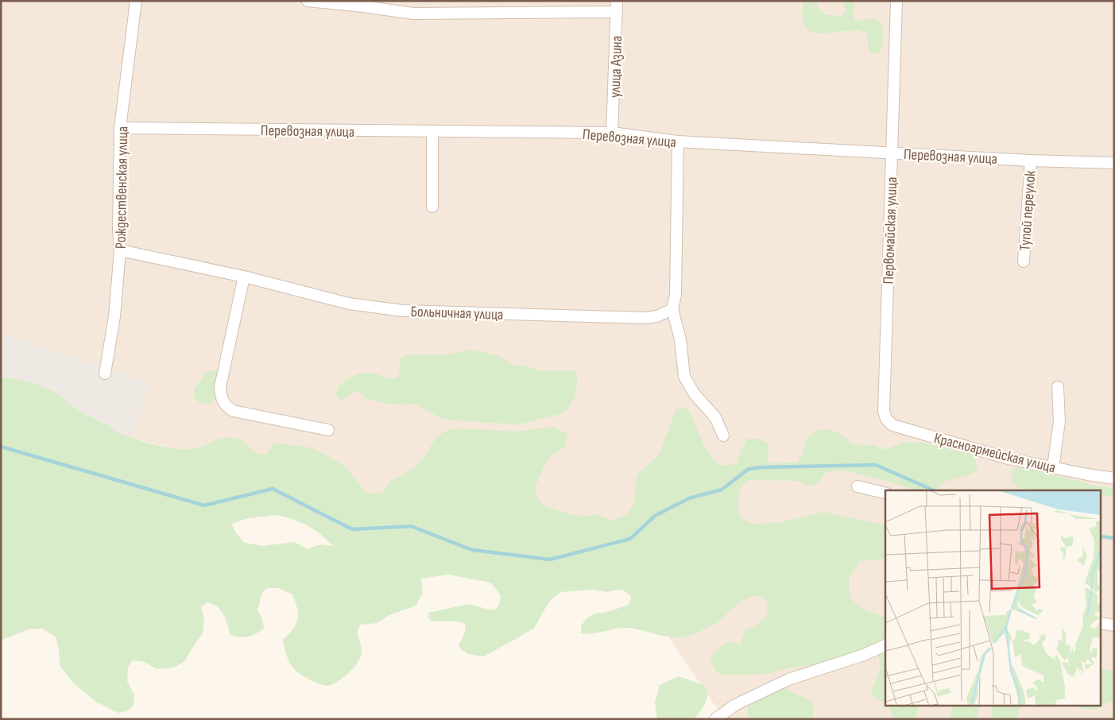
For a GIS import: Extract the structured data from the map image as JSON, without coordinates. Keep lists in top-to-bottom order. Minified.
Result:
{"streets":{"street":["улица Азина","Перевозная улица","Рождественская улица","Тупой переулок","Первомайская улица","Больничная улица","Красноармейская улица"]},"crossings":[["улица Азина","Перевозная улица"],["Перевозная улица","Рождественская улица"],["Перевозная улица","Тупой переулок"],["Перевозная улица","Первомайская улица"],["Рождественская улица","Больничная улица"],["Первомайская улица","Красноармейская улица"]]}
